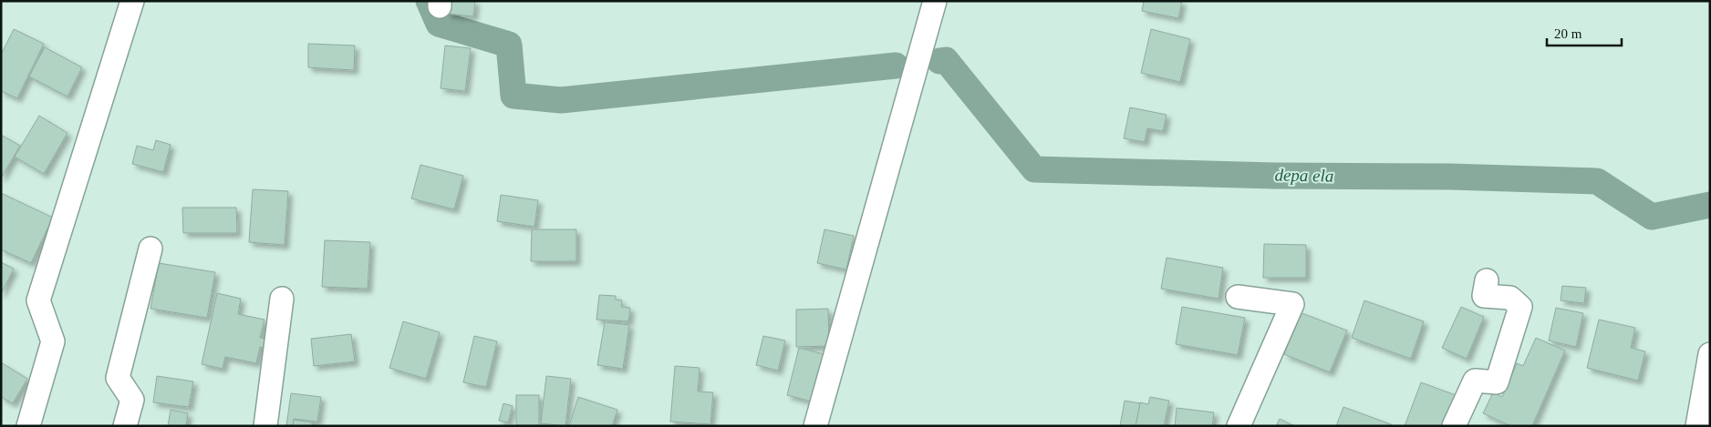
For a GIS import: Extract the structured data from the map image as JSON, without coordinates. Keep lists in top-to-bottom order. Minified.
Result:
{"water":["depa ela"],"scale_bar":"20 m"}
